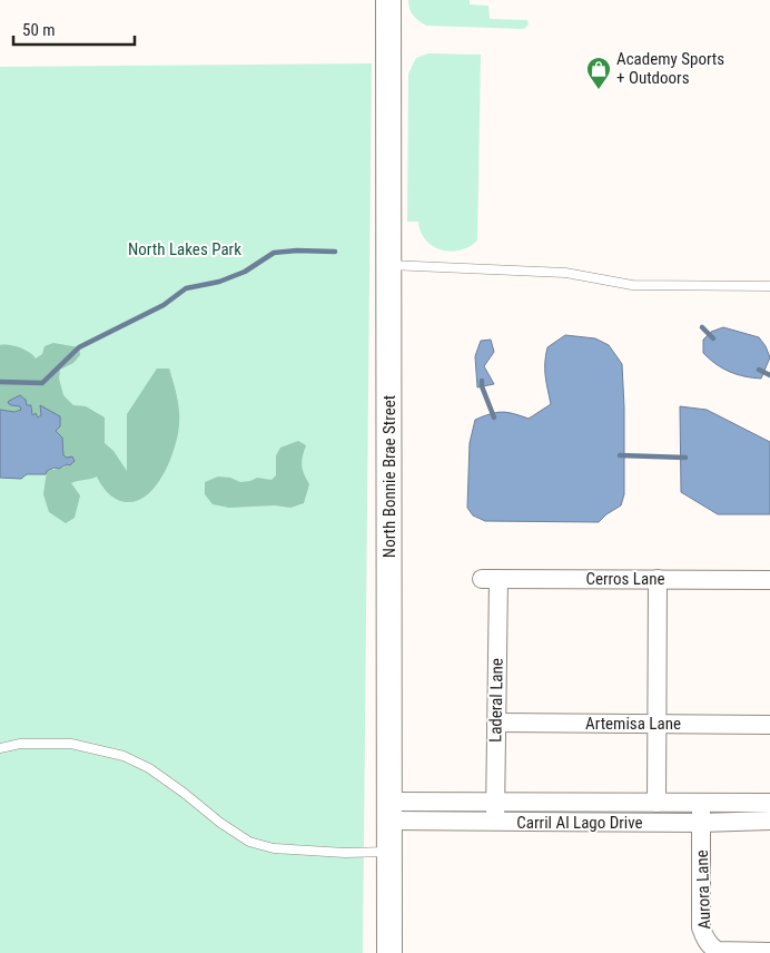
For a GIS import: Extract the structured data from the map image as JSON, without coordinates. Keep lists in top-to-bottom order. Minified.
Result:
{"streets":{"main road":["North Bonnie Brae Street"],"street":["Cerros Lane","Laderal Lane","Artemisa Lane","Carril Al Lago Drive","Aurora Lane"]},"crossings":[["North Bonnie Brae Street","Carril Al Lago Drive"],["Cerros Lane","Laderal Lane"],["Laderal Lane","Artemisa Lane"],["Laderal Lane","Carril Al Lago Drive"],["Carril Al Lago Drive","Aurora Lane"]],"parks":["North Lakes Park"],"places":{"shop":["Academy Sports + Outdoors"]},"scale_bar":"50 m"}
